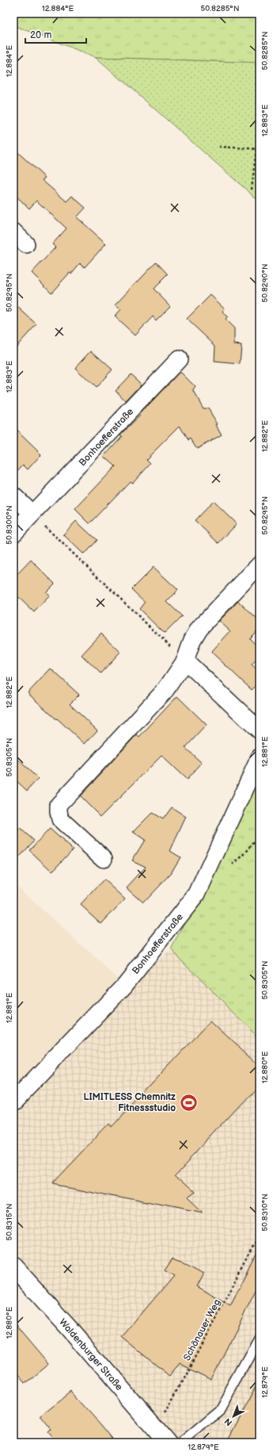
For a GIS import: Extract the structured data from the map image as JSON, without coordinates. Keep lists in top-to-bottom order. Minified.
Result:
{"streets":{"street":["Bonhoefferstraße","Waldenburger Straße"],"path":["Schönauer Weg"]},"crossings":[["Schönauer Weg","Waldenburger Straße"]],"places":{"sports":["LIMITLESS Chemnitz Fitnessstudio"]},"scale_bar":"20 m","north":"bottom left","coordinates":["12.884°E","50.8285°N","12.883°E","50.8290°N","50.8295°N","12.882°E","50.8300°N","12.881°E","50.8305°N","12.880°E","50.8310°N","50.8315°N","12.879°E"]}
